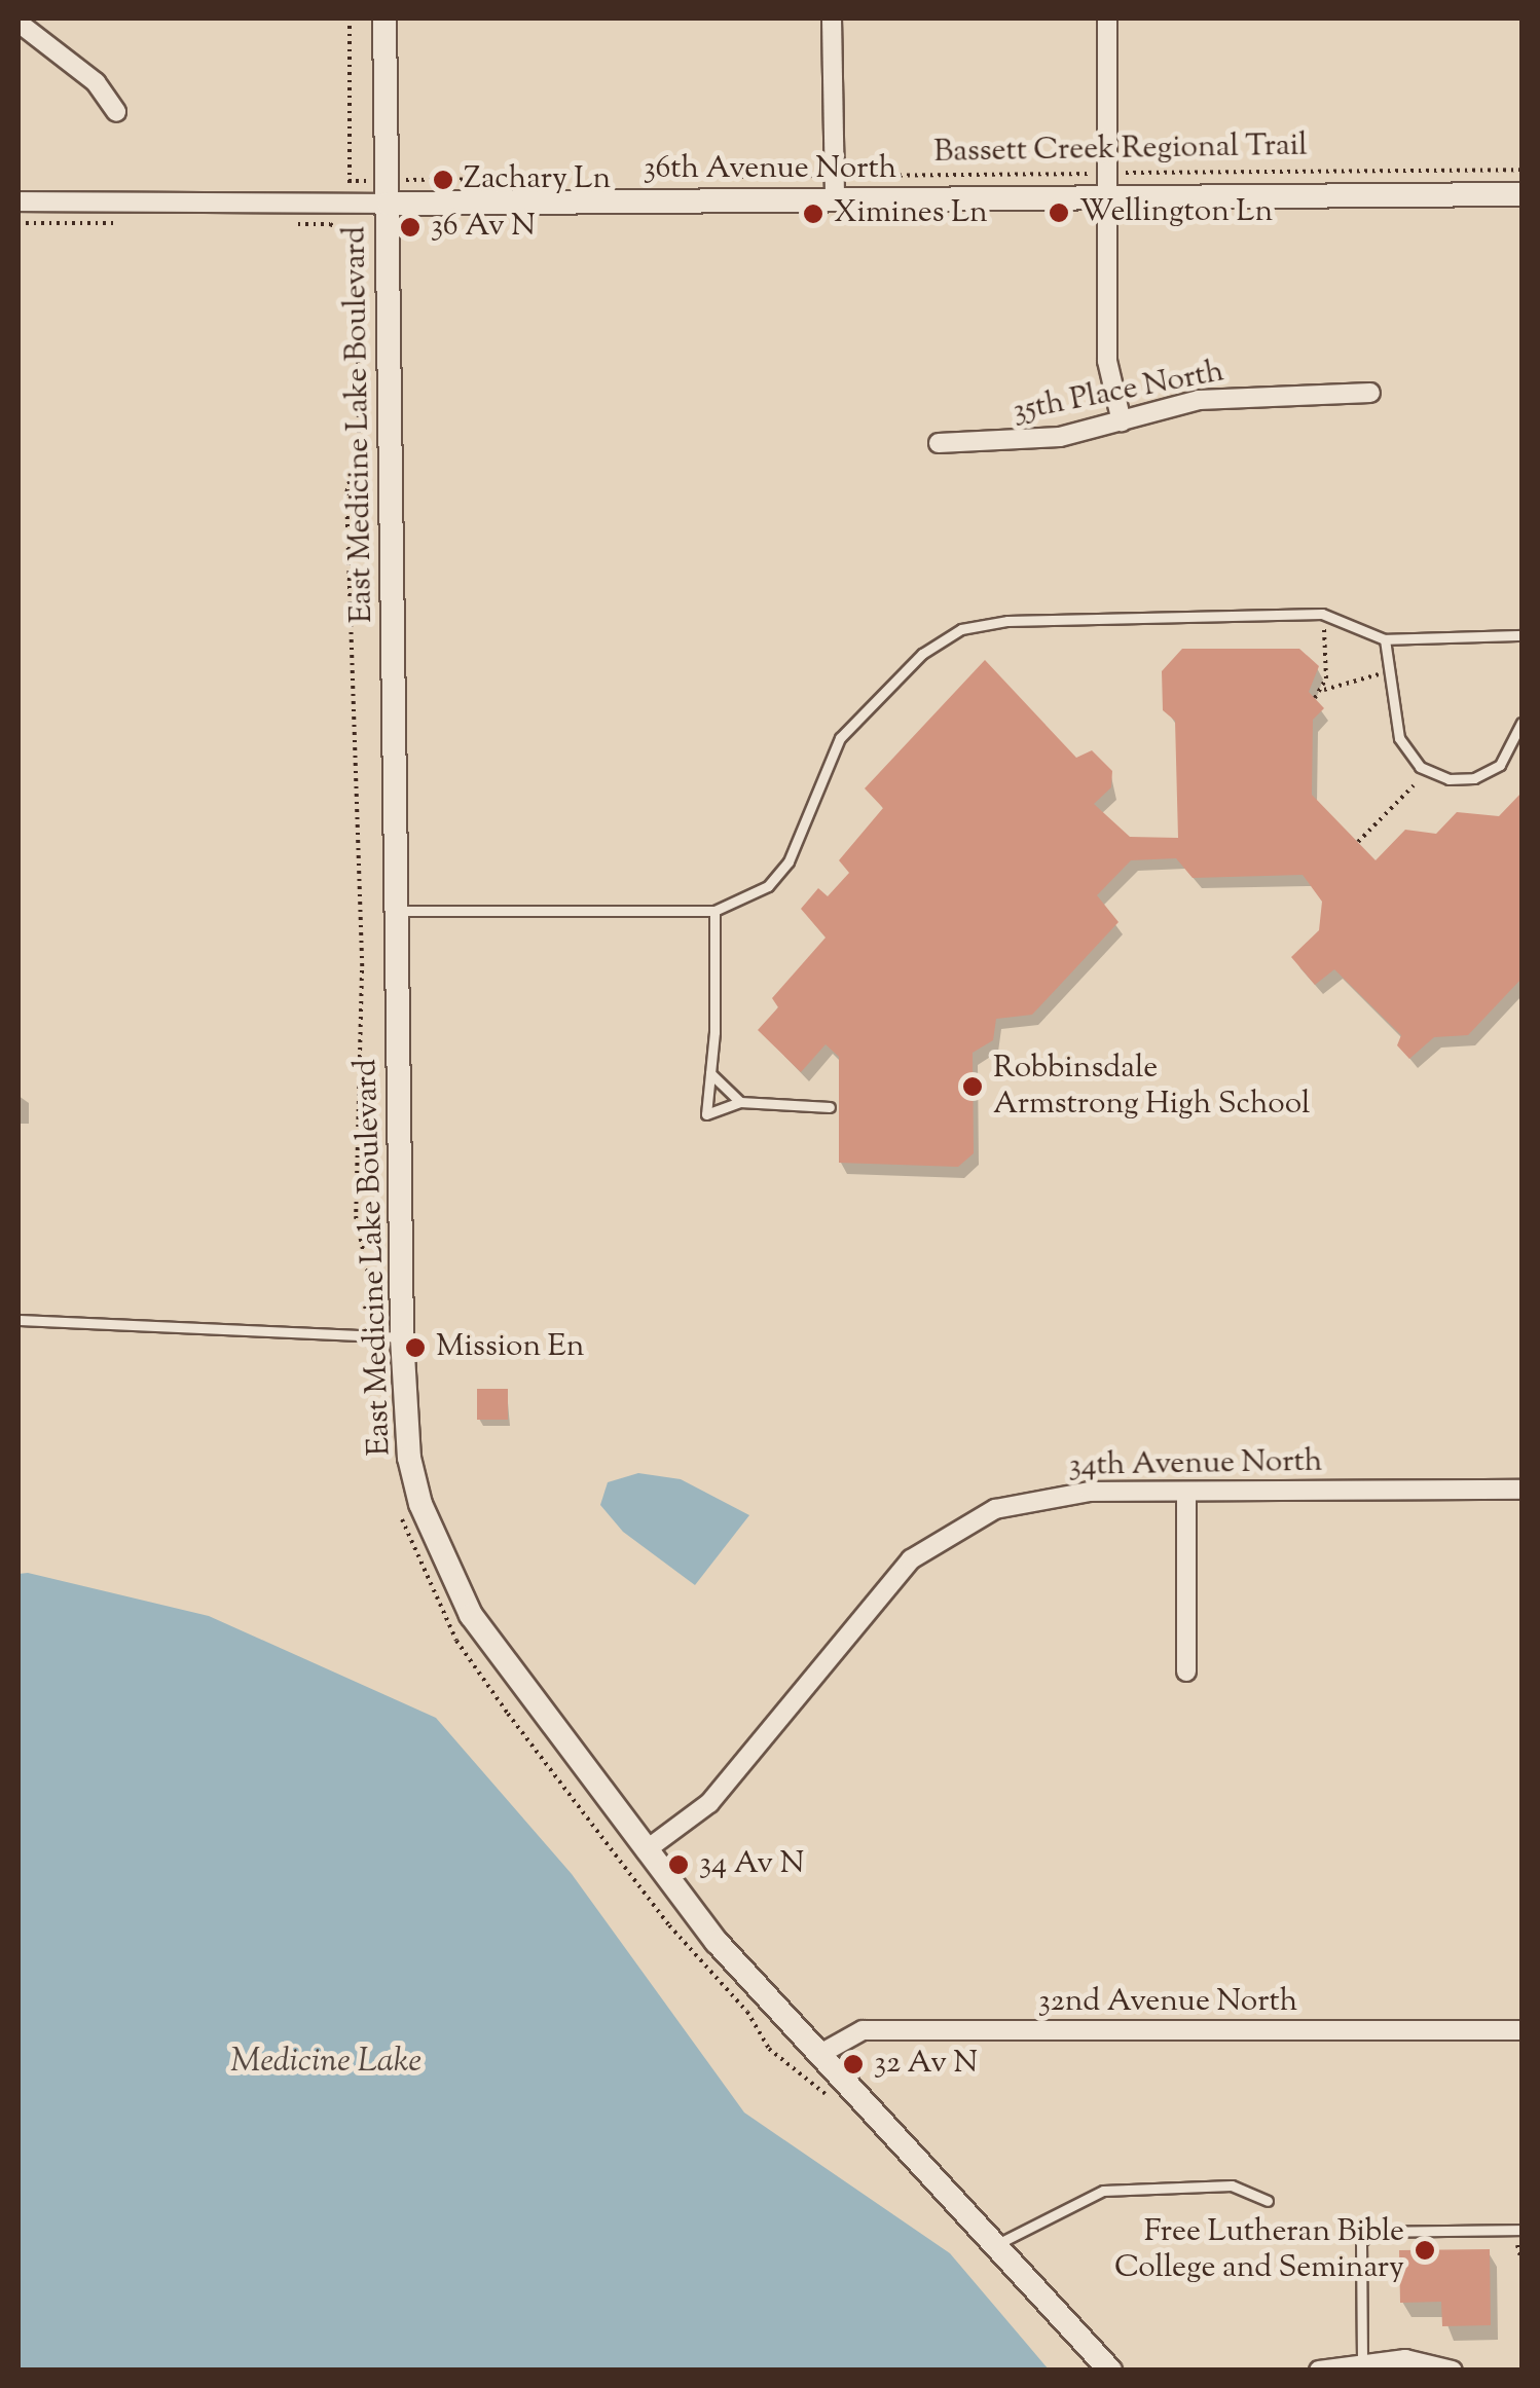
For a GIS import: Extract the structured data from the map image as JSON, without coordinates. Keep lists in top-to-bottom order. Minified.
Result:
{"streets":{"street":["36th Avenue North","35th Place North","East Medicine Lake Boulevard","34th Avenue North","32nd Avenue North"],"path":["Bassett Creek Regional Trail"]},"crossings":[["Bassett Creek Regional Trail","36th Avenue North"],["36th Avenue North","East Medicine Lake Boulevard"],["East Medicine Lake Boulevard","34th Avenue North"],["East Medicine Lake Boulevard","32nd Avenue North"]],"water":["Medicine Lake"],"places":["Zachary Ln","Wellington Ln","Ximines Ln","36 Av N","Robbinsdale Armstrong High School","Mission En","34 Av N","32 Av N","Free Lutheran Bible College and Seminary"]}
